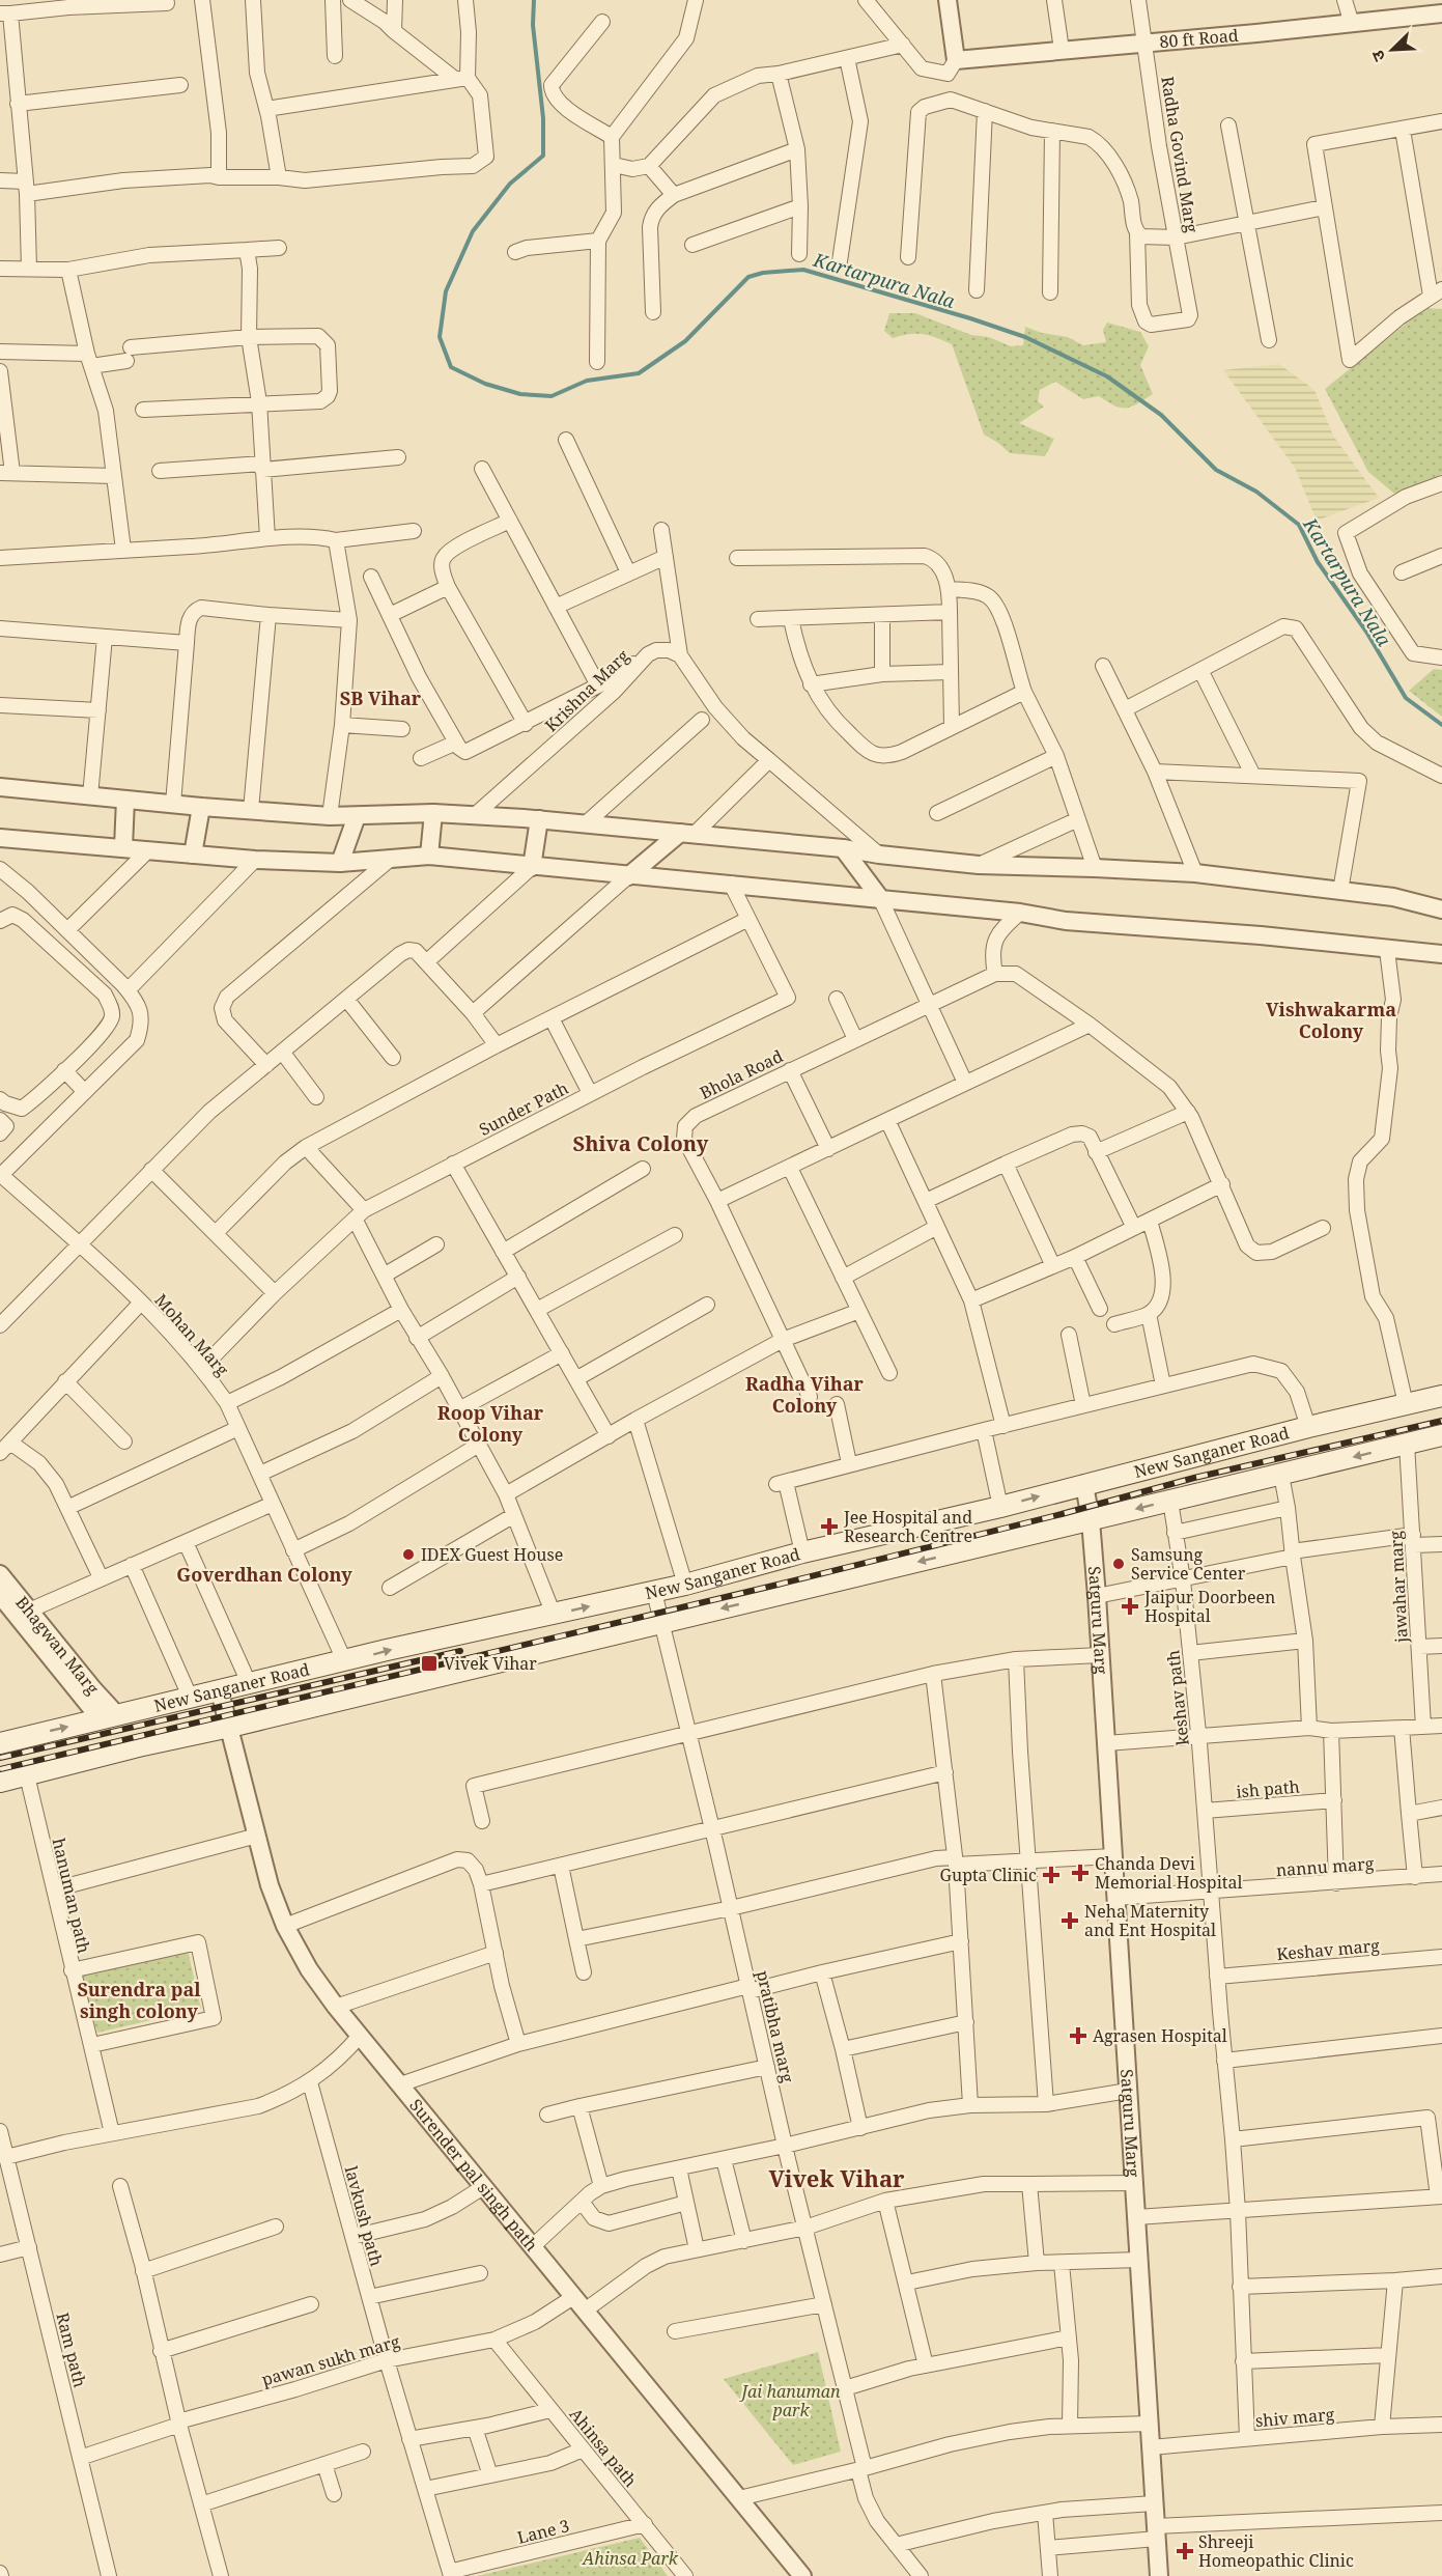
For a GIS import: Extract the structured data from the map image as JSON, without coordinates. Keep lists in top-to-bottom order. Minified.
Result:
{"streets":{"main road":["New Sanganer Road"],"street":["80 ft Road","Radha Govind Marg","Krishna Marg","Bhola Road","Sunder Path","Mohan Marg","jawahar marg","Satguru Marg","Bhagwan Marg","keshav path","ish path","nannu marg","hanuman path","Keshav marg","pratibha marg","Surender pal singh path","lavkush path","Ram path","pawan sukh marg","shiv marg","Ahinsa path","Lane 3"]},"crossings":[["80 ft Road","Radha Govind Marg"],["Sunder Path","Mohan Marg"],["Mohan Marg","New Sanganer Road"],["New Sanganer Road","jawahar marg"],["New Sanganer Road","Satguru Marg"],["New Sanganer Road","Bhagwan Marg"],["New Sanganer Road","keshav path"],["New Sanganer Road","hanuman path"],["New Sanganer Road","pratibha marg"],["New Sanganer Road","Surender pal singh path"],["Satguru Marg","nannu marg"],["Satguru Marg","shiv marg"],["keshav path","ish path"],["keshav path","nannu marg"],["keshav path","Keshav marg"],["keshav path","shiv marg"],["Surender pal singh path","pawan sukh marg"],["lavkush path","pawan sukh marg"],["lavkush path","Lane 3"],["Ram path","pawan sukh marg"],["pawan sukh marg","Ahinsa path"],["Ahinsa path","Lane 3"]],"districts":["SB Vihar","Vishwakarma Colony","Shiva Colony","Radha Vihar Colony","Roop Vihar Colony","Goverdhan Colony","Surendra pal singh colony","Vivek Vihar"],"water":["Kartarpura Nala"],"parks":["Jai hanuman park","Ahinsa Park"],"places":{"health":["Jee Hospital and Research Centre","Jaipur Doorbeen Hospital","Chanda Devi Memorial Hospital","Gupta Clinic","Neha Maternity and Ent Hospital","Agrasen Hospital","Shreeji Homeopathic Clinic"],"other":["IDEX Guest House","Samsung Service Center"],"transit":["Vivek Vihar"]},"north":"bottom left"}
